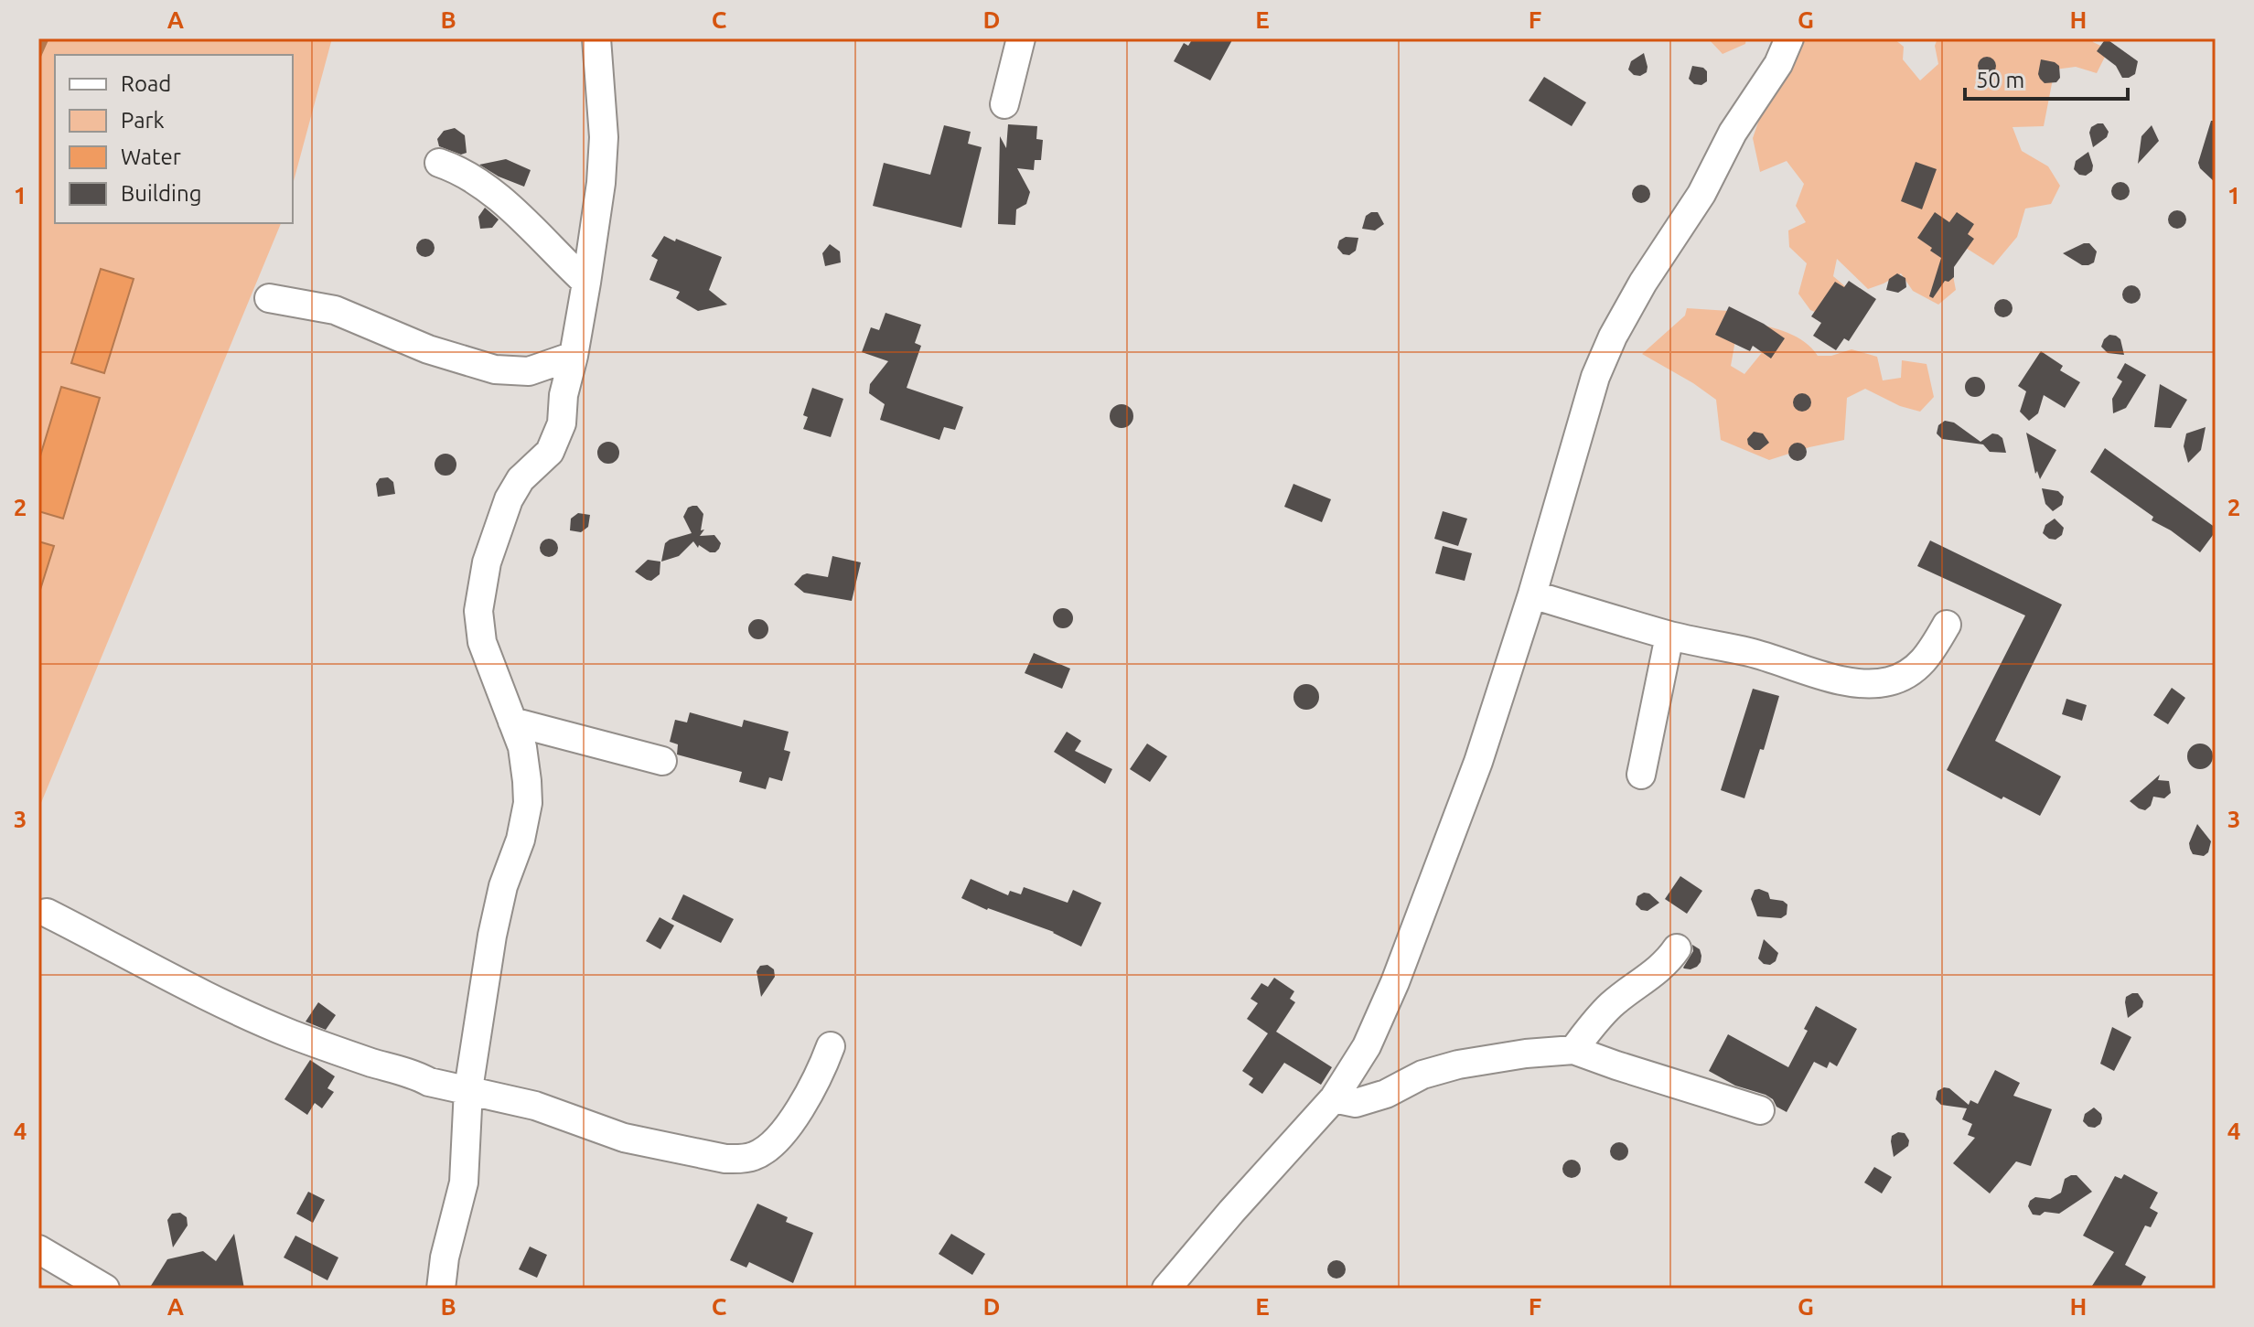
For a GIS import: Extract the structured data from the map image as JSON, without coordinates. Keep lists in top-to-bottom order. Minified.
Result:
{"legend":["Road","Park","Water","Building"],"scale_bar":"50 m","grid":{"columns":["A","B","C","D","E","F","G","H"],"rows":["1","2","3","4"]}}
